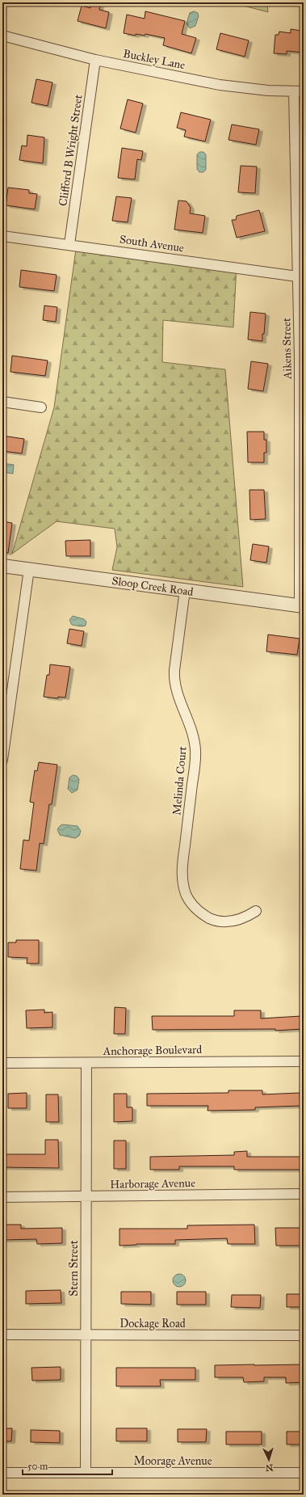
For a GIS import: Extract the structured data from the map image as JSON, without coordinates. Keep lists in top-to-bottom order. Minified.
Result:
{"streets":{"street":["Buckley Lane","Clifford B Wright Street","South Avenue","Aikens Street","Sloop Creek Road","Melinda Court","Anchorage Boulevard","Harborage Avenue","Stern Street","Dockage Road","Moorage Avenue"]},"crossings":[["Buckley Lane","Clifford B Wright Street"],["Buckley Lane","Aikens Street"],["Clifford B Wright Street","South Avenue"],["South Avenue","Aikens Street"],["Aikens Street","Sloop Creek Road"],["Sloop Creek Road","Melinda Court"],["Anchorage Boulevard","Stern Street"],["Harborage Avenue","Stern Street"],["Stern Street","Dockage Road"],["Stern Street","Moorage Avenue"]],"scale_bar":"50 m","north":"bottom"}
